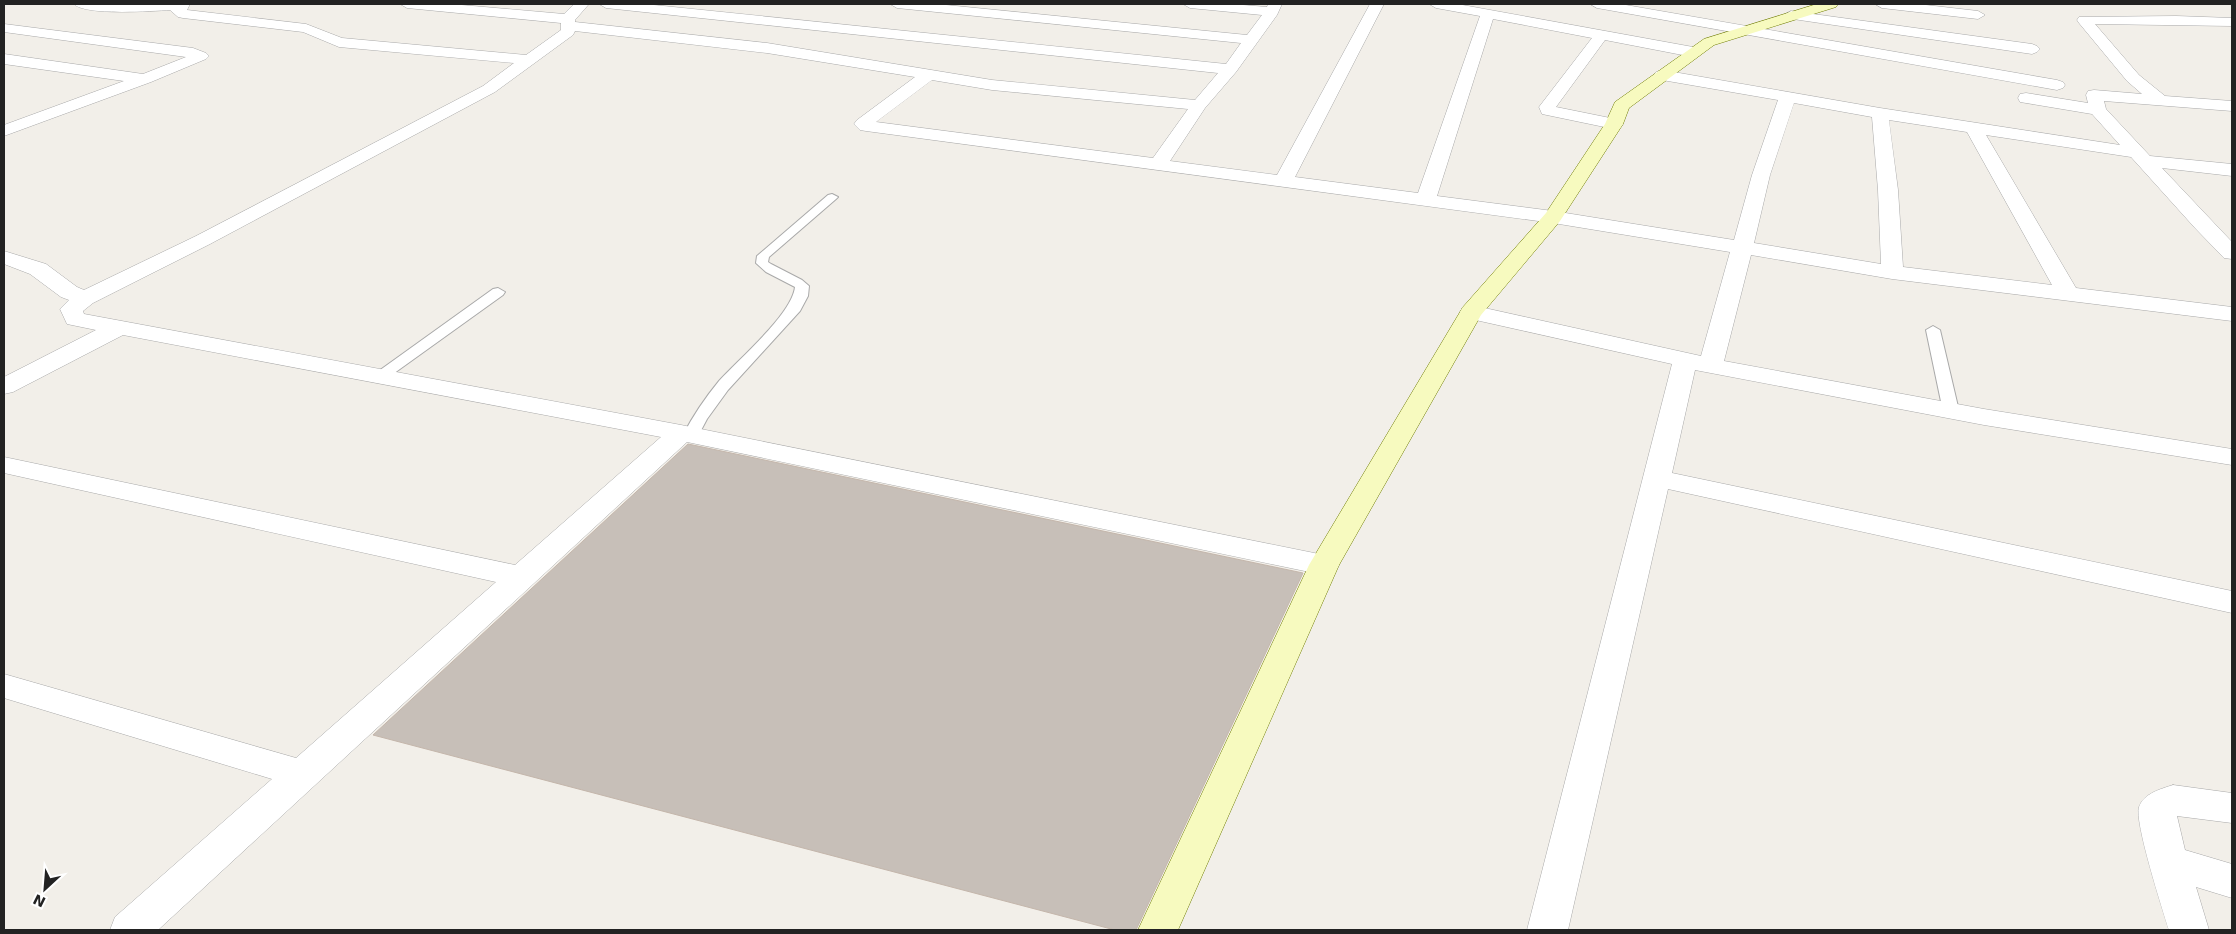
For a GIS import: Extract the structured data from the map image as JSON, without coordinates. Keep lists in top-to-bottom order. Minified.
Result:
{"north":"bottom left"}
